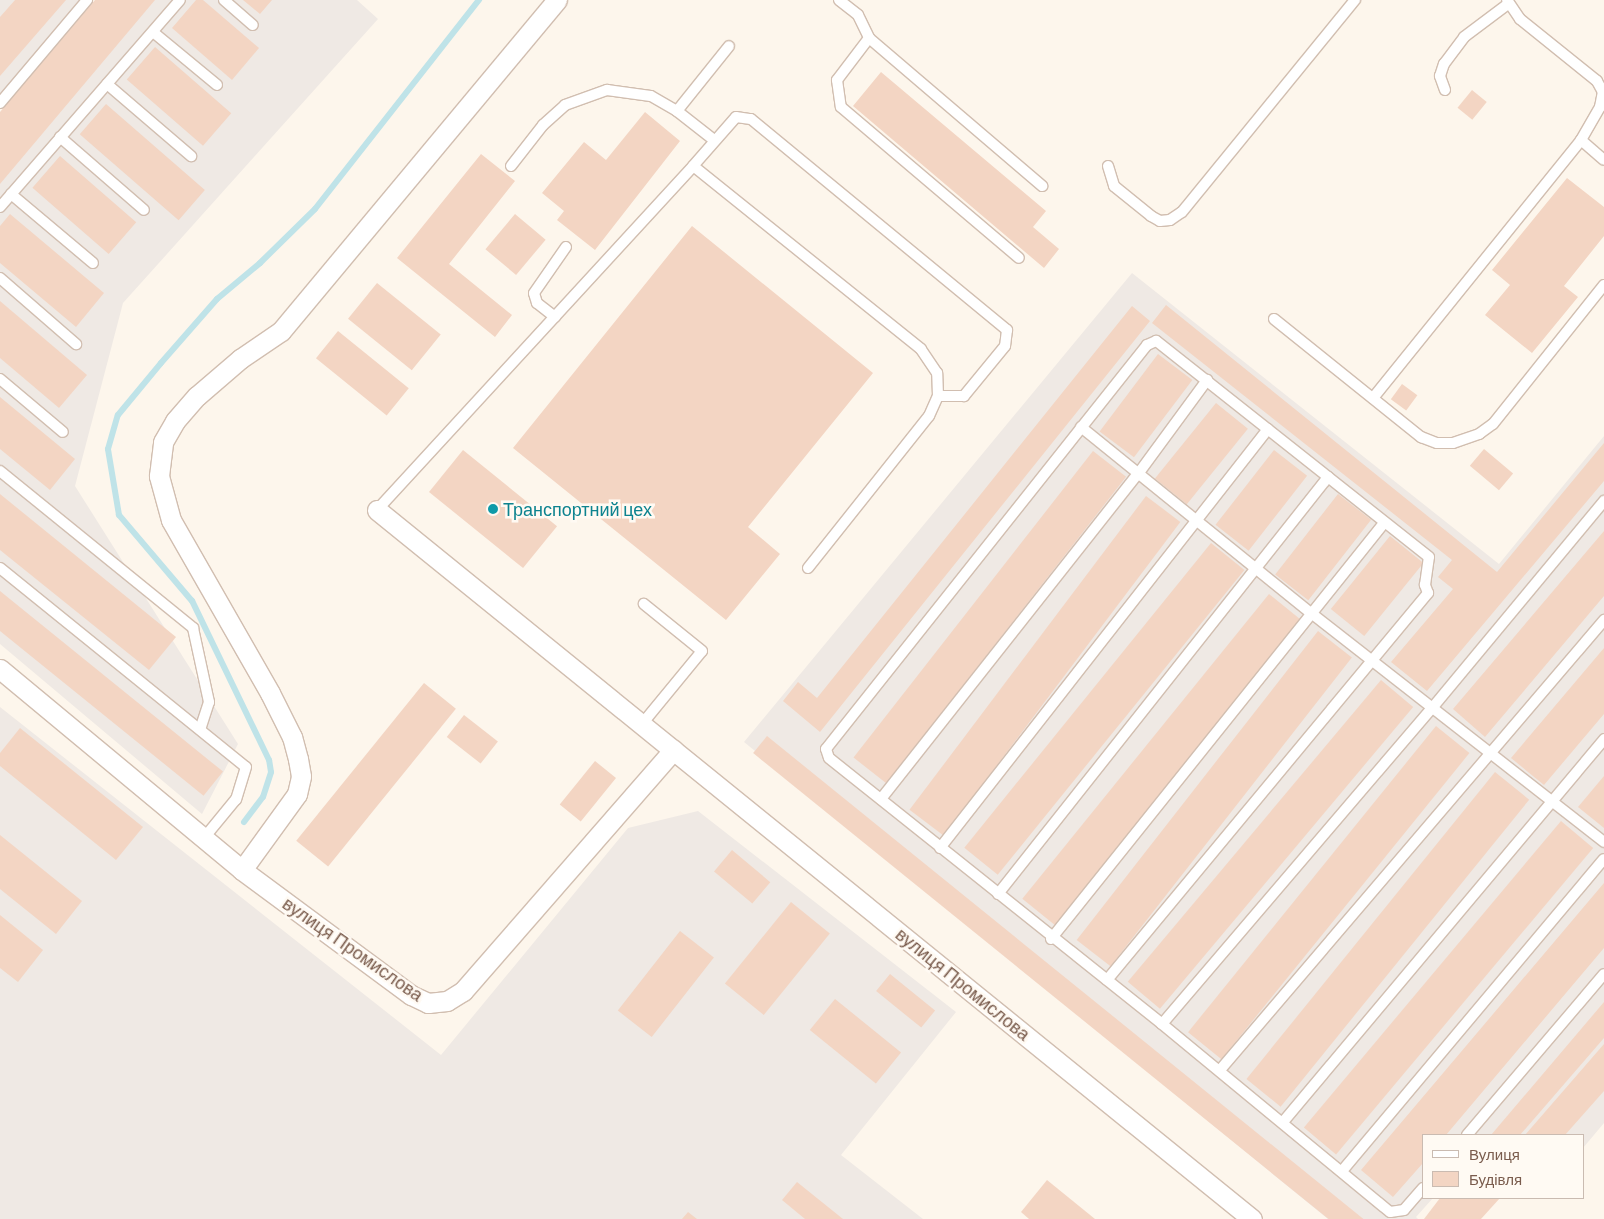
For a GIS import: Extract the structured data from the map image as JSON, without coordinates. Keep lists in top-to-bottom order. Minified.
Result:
{"streets":{"street":["вулиця Промислова"]},"places":["Транспортний цех"],"legend":["Вулиця","Будівля"]}
